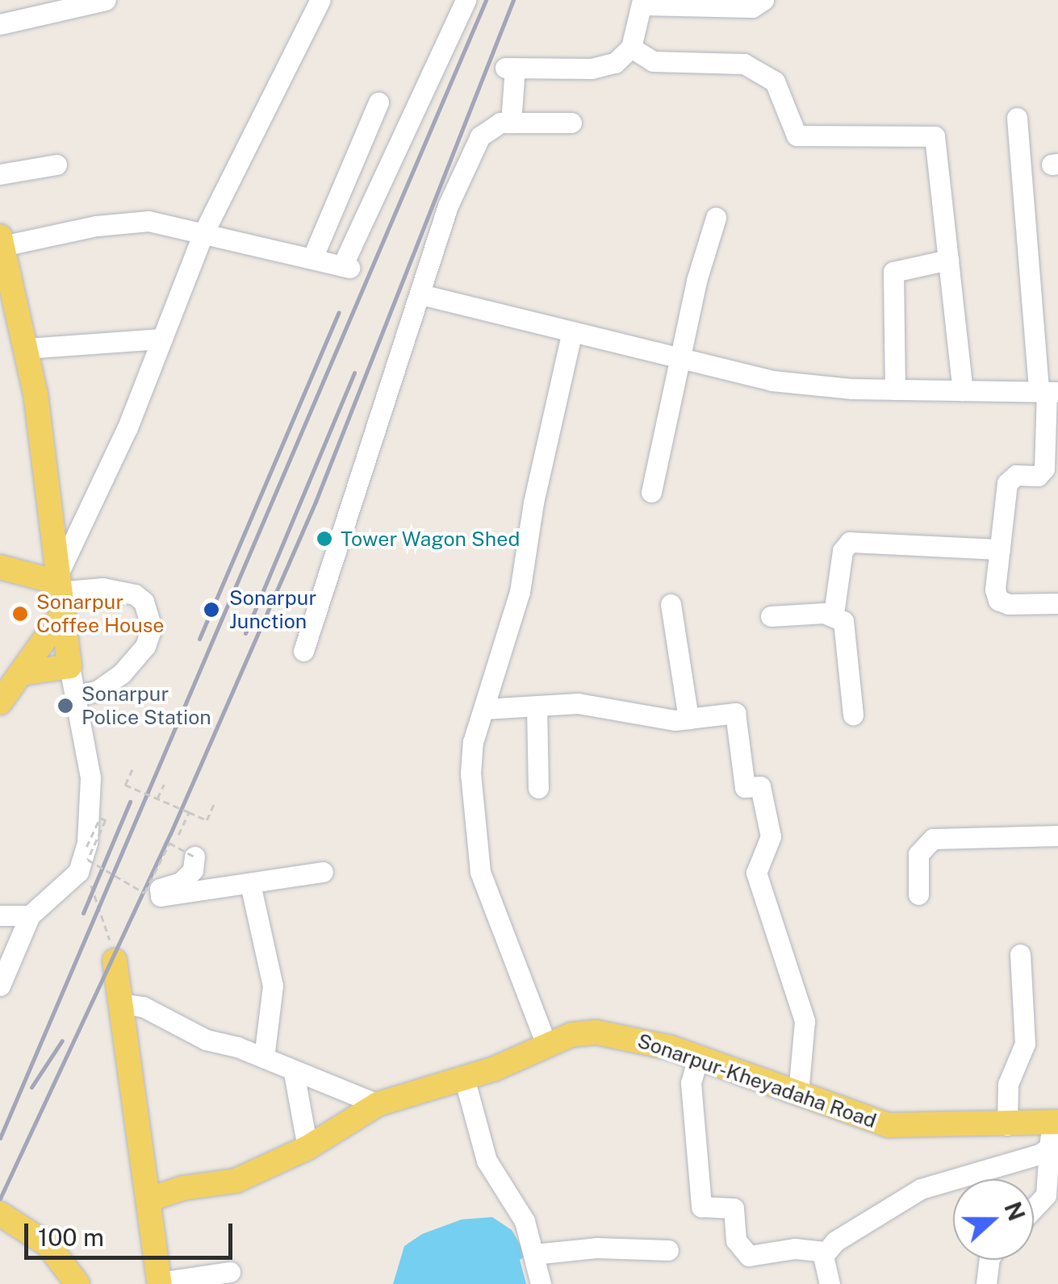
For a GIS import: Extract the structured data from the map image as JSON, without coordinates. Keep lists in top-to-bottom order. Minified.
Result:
{"streets":{"main road":["Sonarpur-Kheyadaha Road"]},"places":["Tower Wagon Shed","Sonarpur Junction","Sonarpur Coffee House","Sonarpur Police Station"],"scale_bar":"100 m","north":"right"}
